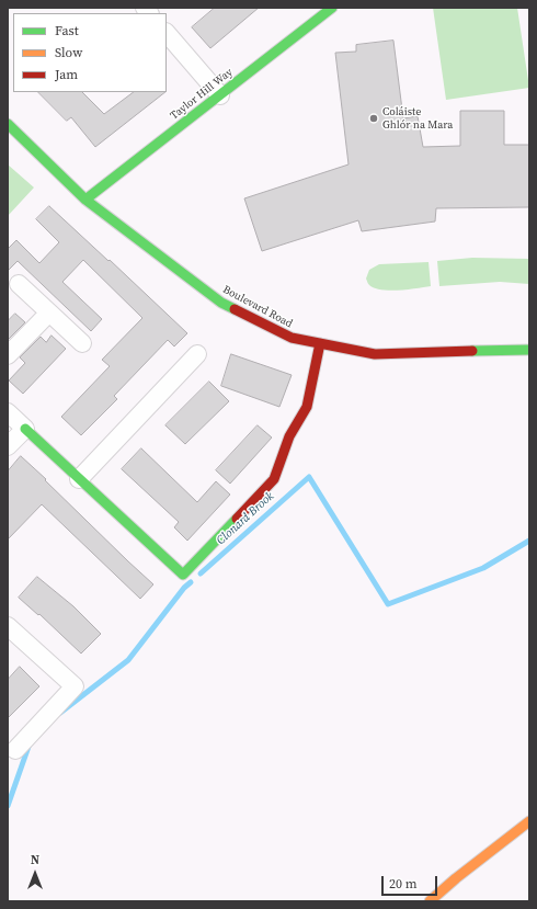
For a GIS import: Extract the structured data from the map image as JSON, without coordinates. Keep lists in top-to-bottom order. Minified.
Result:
{"streets":{"street":["Taylor Hill Way","Boulevard Road"]},"crossings":[["Taylor Hill Way","Boulevard Road"]],"water":["Clonard Brook"],"places":["Coláiste Ghlór na Mara"],"legend":["Fast","Slow","Jam"],"scale_bar":"20 m","north":"top"}
